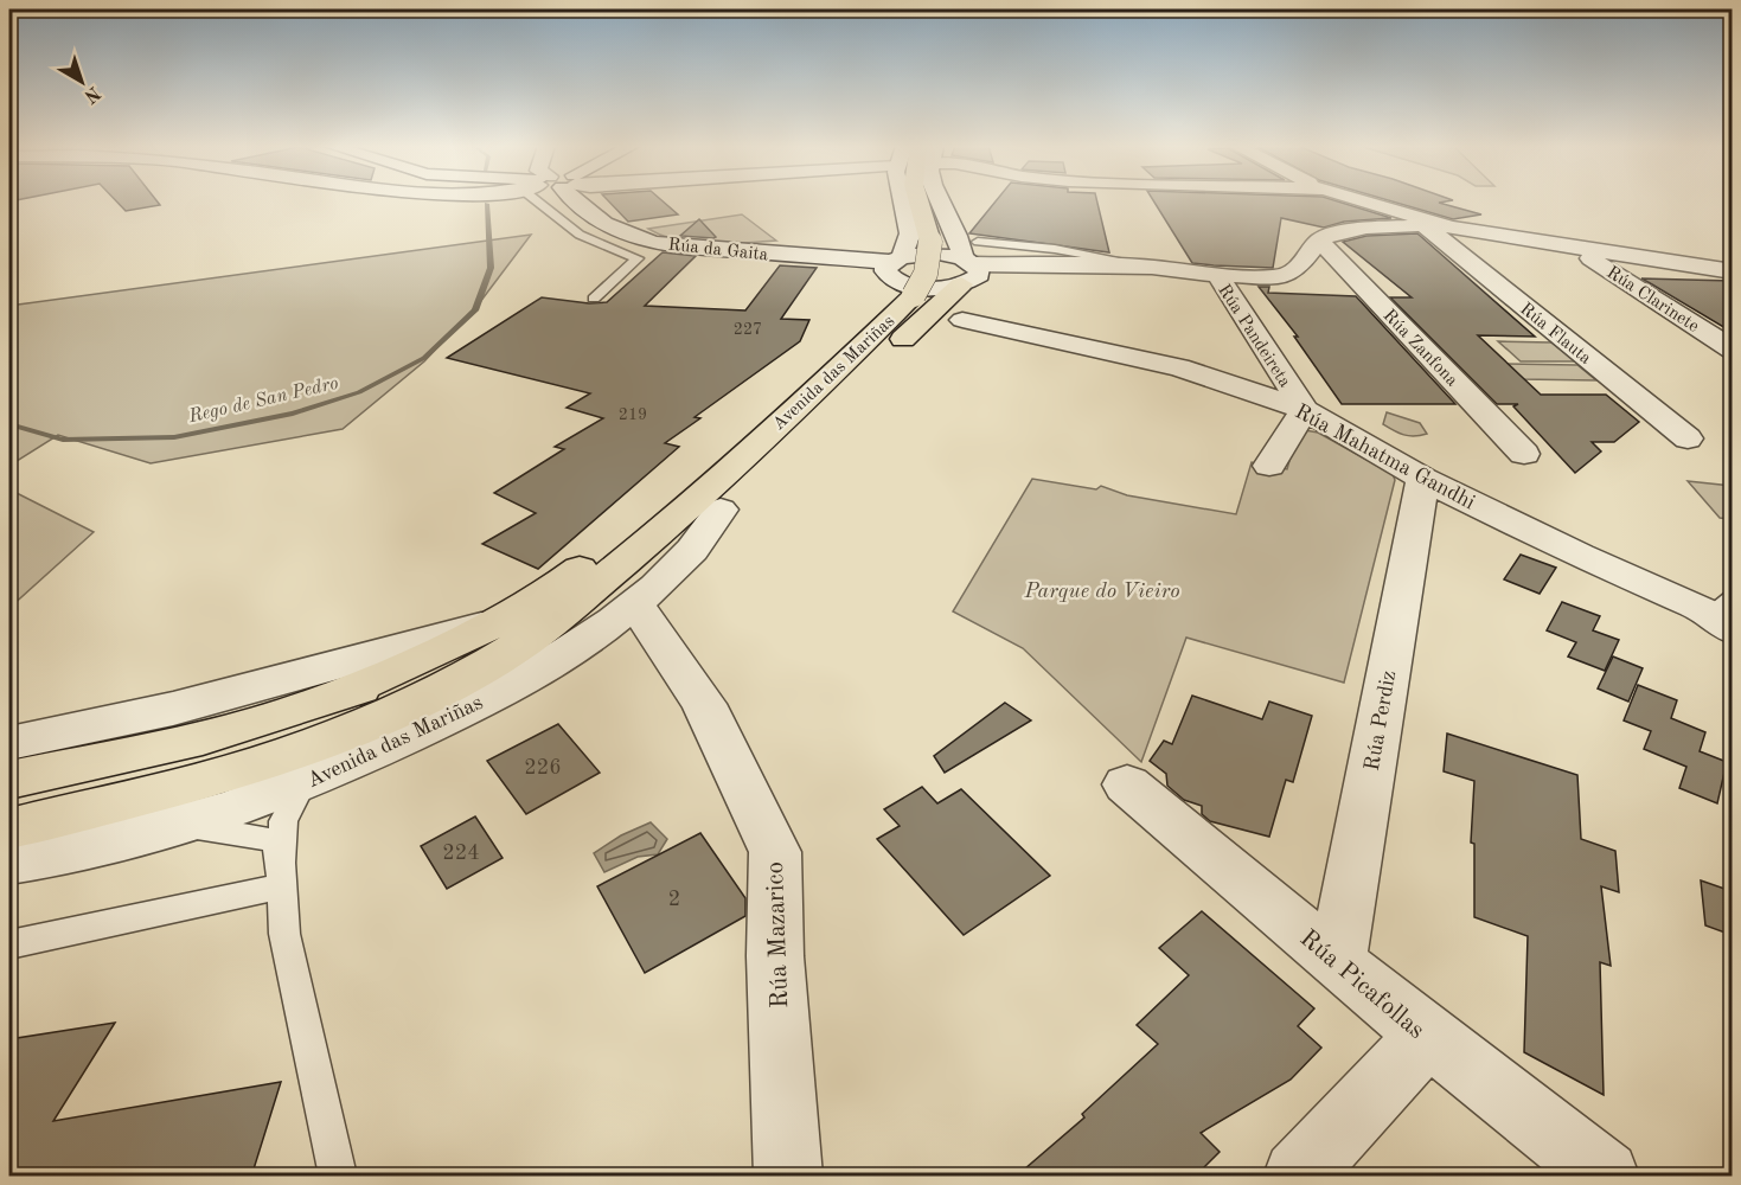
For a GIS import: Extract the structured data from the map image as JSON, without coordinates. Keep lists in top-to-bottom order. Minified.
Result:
{"streets":{"highway":["Avenida das Mariñas"],"street":["Rúa da Gaita","Rúa Clarinete","Rúa Flauta","Rúa Pandeireta","Rúa Zanfona","Rúa Mahatma Gandhi","Rúa Perdiz","Rúa Mazarico","Rúa Picafollas"]},"crossings":[["Rúa da Gaita","Avenida das Mariñas"],["Rúa Pandeireta","Rúa Mahatma Gandhi"],["Avenida das Mariñas","Rúa Mazarico"],["Rúa Mahatma Gandhi","Rúa Perdiz"],["Rúa Perdiz","Rúa Picafollas"]],"water":["Rego de San Pedro"],"parks":["Parque do Vieiro"],"house_numbers":["227","219","226","224","2"],"north":"bottom right"}
